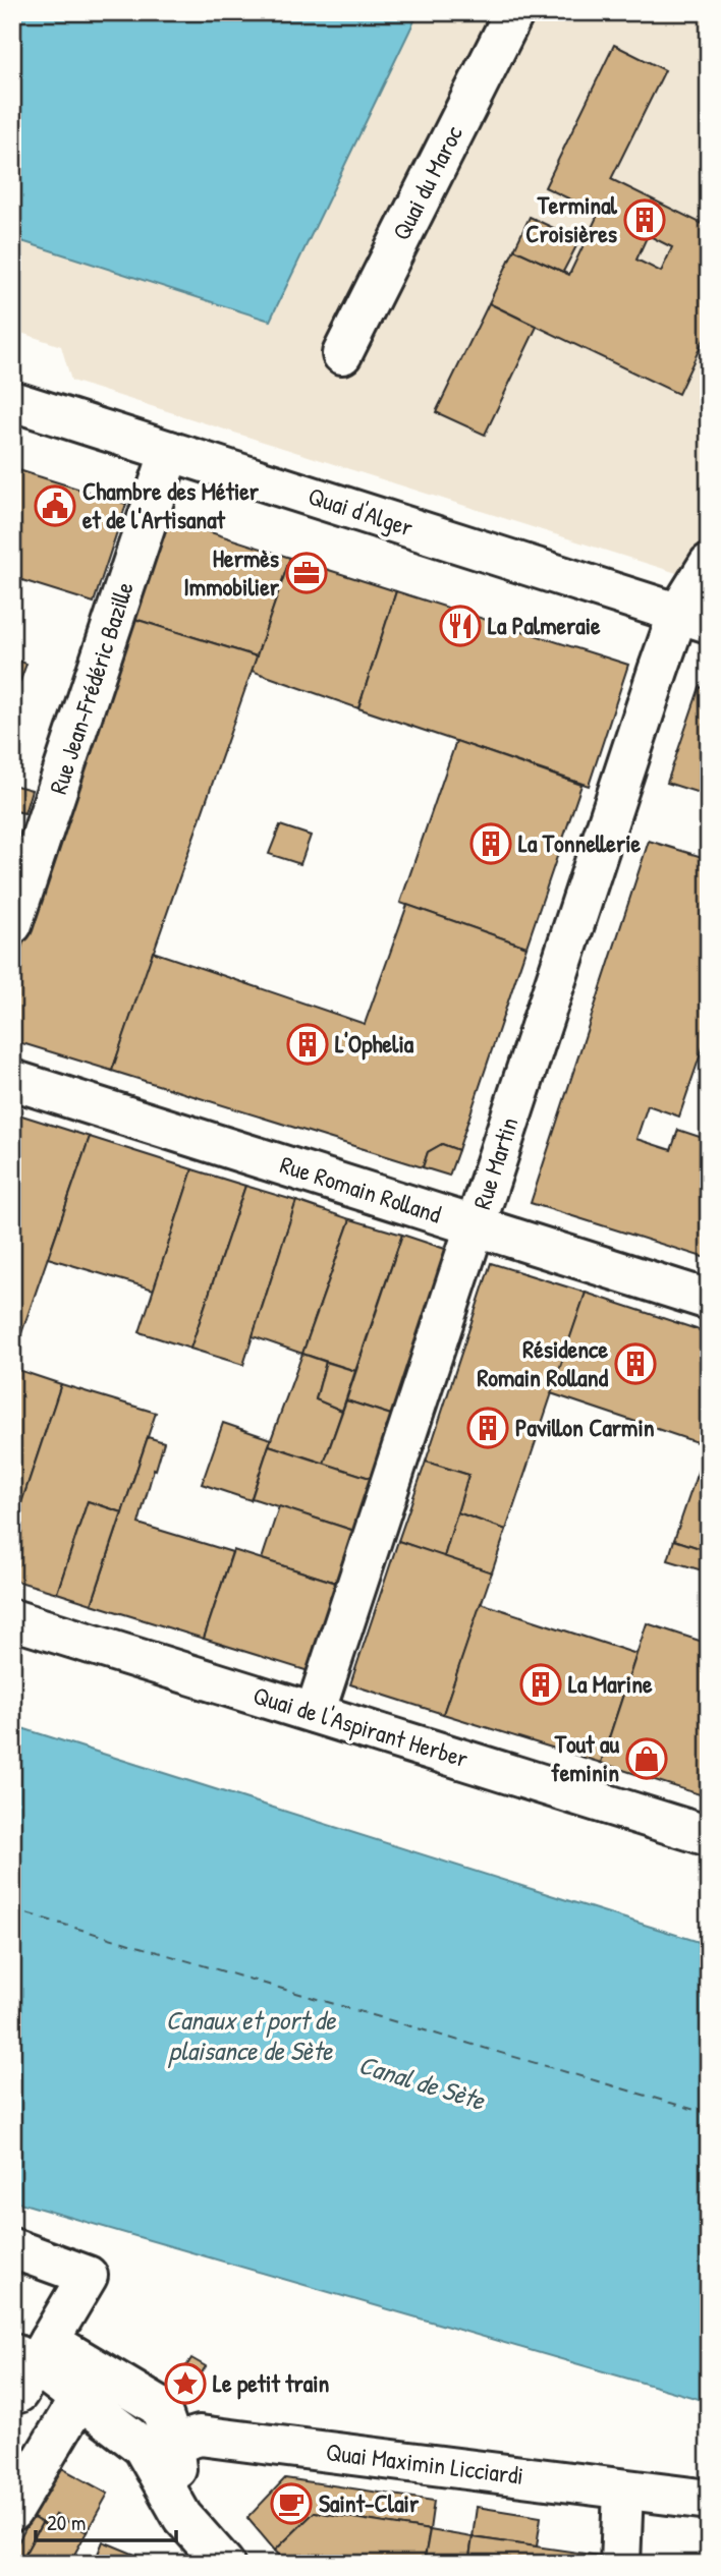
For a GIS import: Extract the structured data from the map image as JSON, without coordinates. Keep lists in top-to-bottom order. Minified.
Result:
{"streets":{"street":["Quai du Maroc","Quai d'Alger","Rue Jean-Frédéric Bazille","Rue Martin","Rue Romain Rolland","Quai de l'Aspirant Herber","Quai Maximin Licciardi"]},"crossings":[["Quai d'Alger","Rue Jean-Frédéric Bazille"],["Quai d'Alger","Rue Martin"],["Rue Martin","Rue Romain Rolland"],["Rue Martin","Quai de l'Aspirant Herber"]],"water":["Canaux et port de plaisance de Sète","Canal de Sète"],"places":{"building":["Terminal Croisières","La Tonnellerie","L'Ophelia","Résidence Romain Rolland","Pavillon Carmin","La Marine"],"public building":["Chambre des Métier et de l'Artisanat"],"office":["Hermès Immobilier"],"restaurant":["La Palmeraie"],"shop":["Tout au feminin"],"place":["Le petit train"],"cafe":["Saint-Clair"]},"scale_bar":"20 m"}
